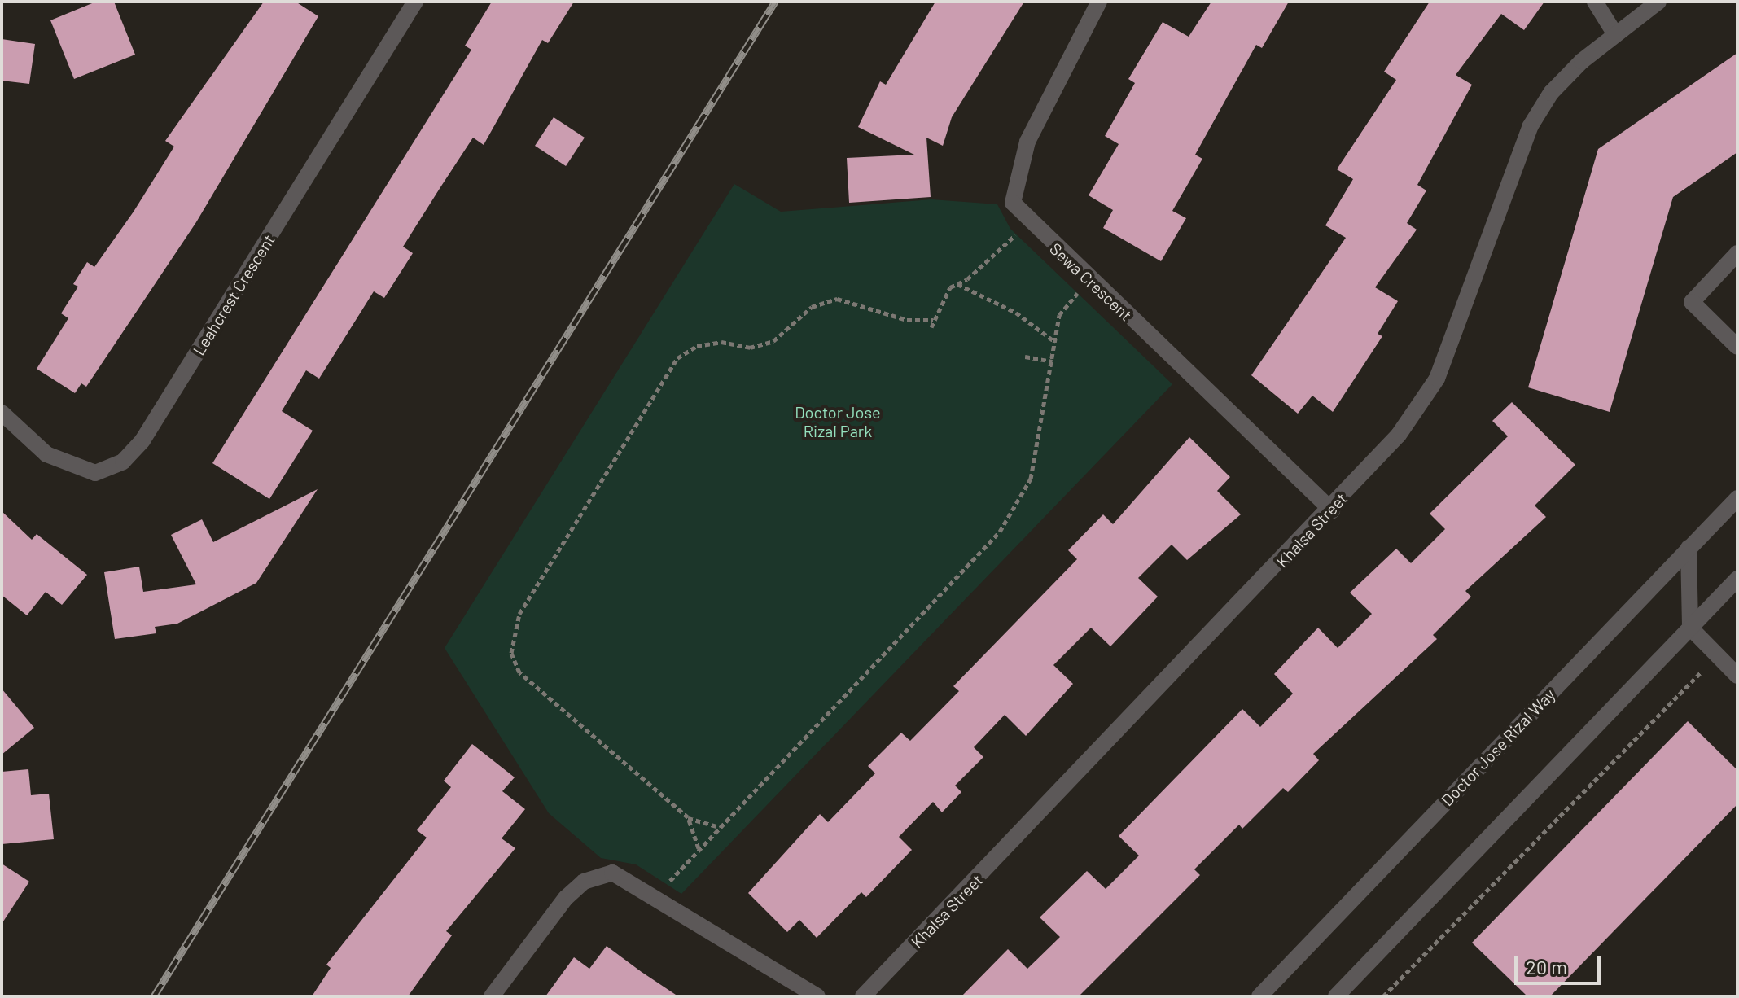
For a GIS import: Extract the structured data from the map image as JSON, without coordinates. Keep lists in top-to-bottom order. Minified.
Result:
{"streets":{"street":["Sewa Crescent","Leahcrest Crescent","Khalsa Street","Doctor Jose Rizal Way"]},"crossings":[["Sewa Crescent","Khalsa Street"]],"parks":["Doctor Jose Rizal Park"],"scale_bar":"20 m"}
